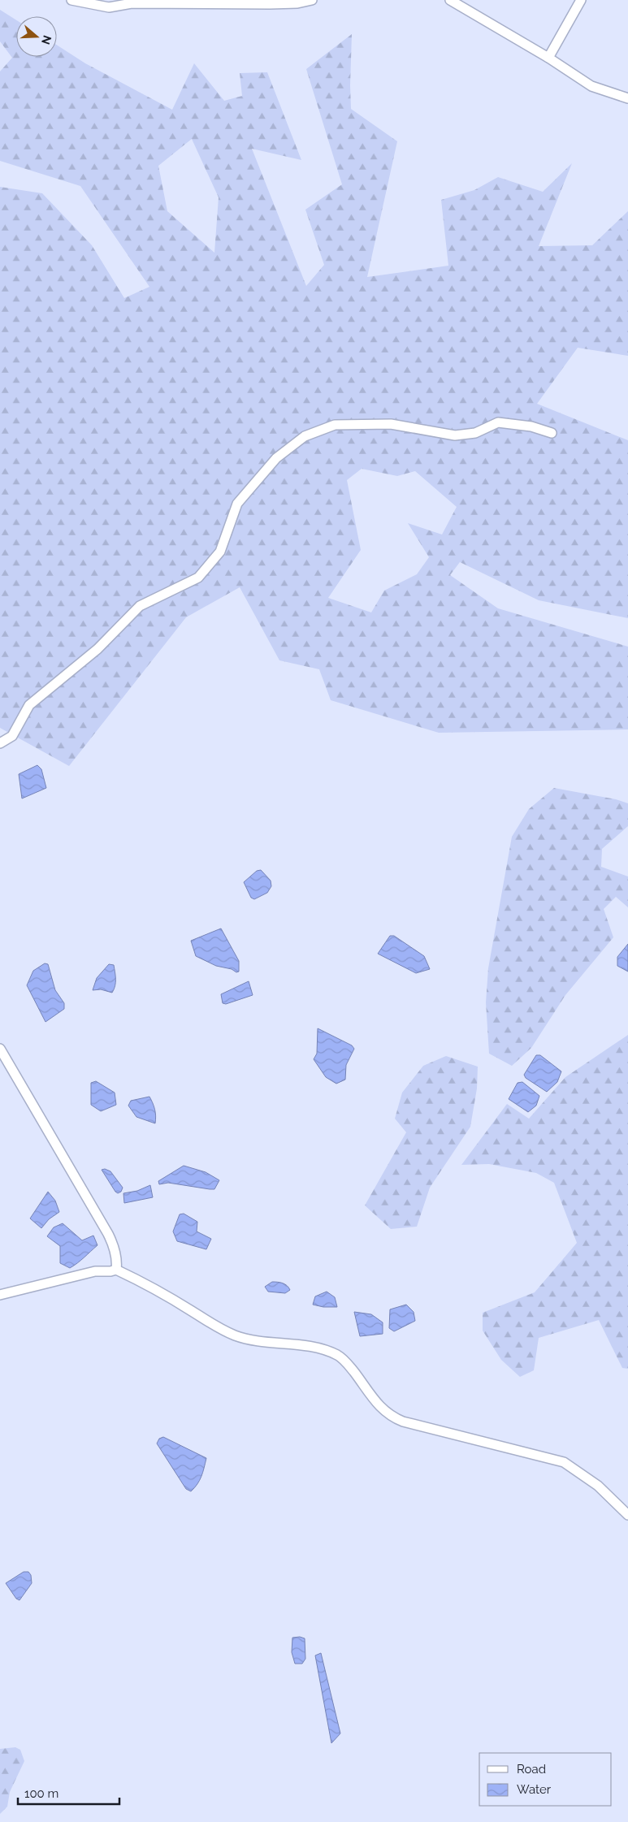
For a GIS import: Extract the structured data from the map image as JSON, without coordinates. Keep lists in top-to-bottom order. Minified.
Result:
{"legend":["Road","Water"],"scale_bar":"100 m","north":"right"}
